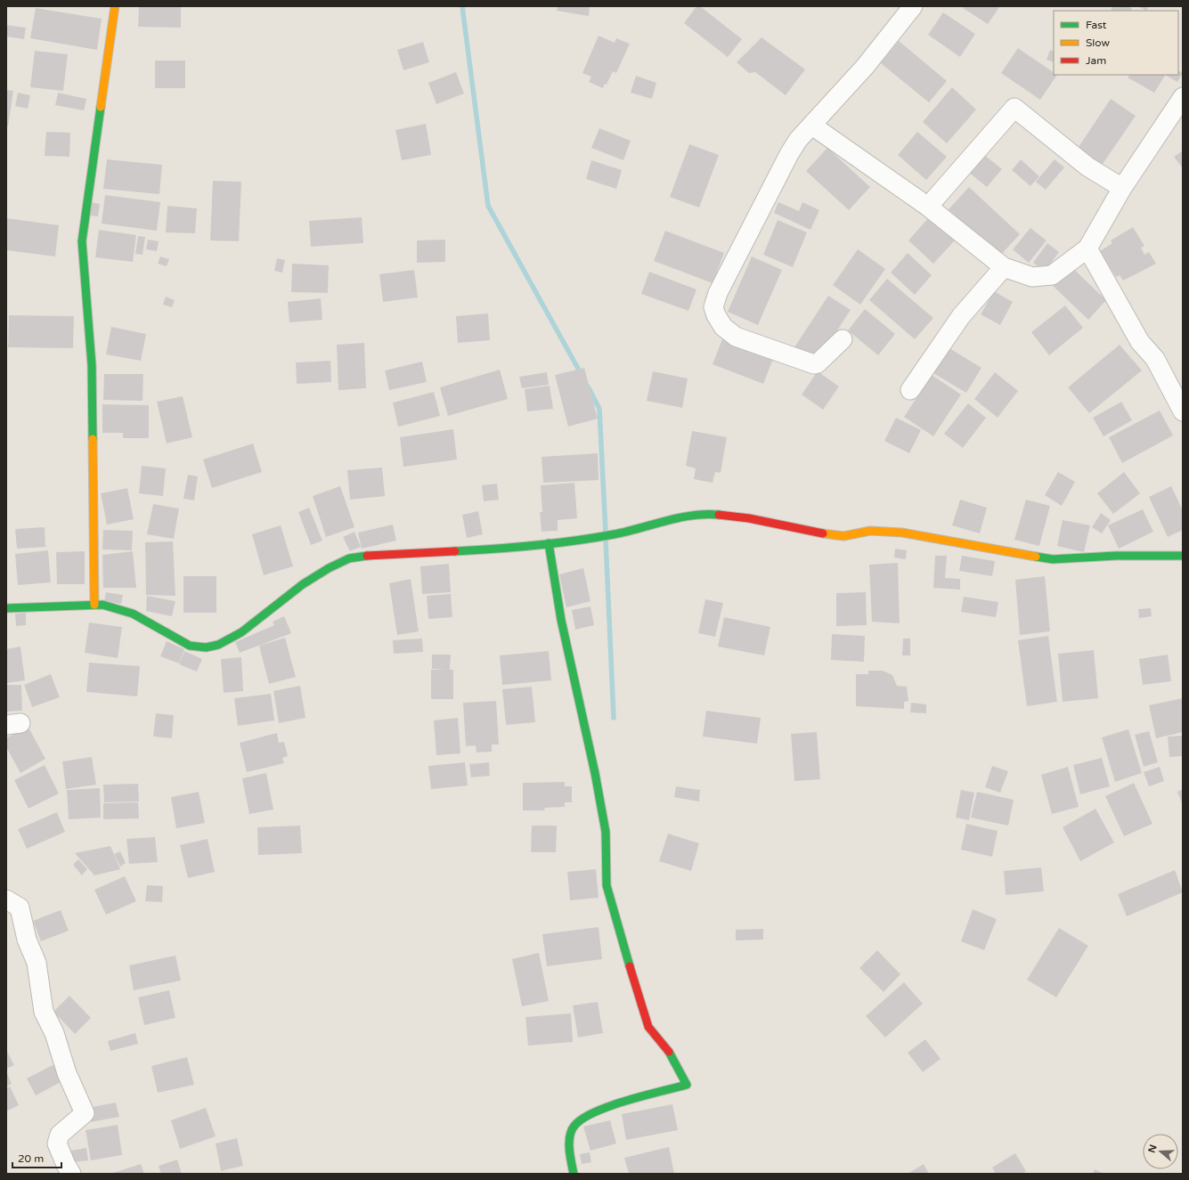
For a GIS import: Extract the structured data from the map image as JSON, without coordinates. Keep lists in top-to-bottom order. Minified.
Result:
{"legend":["Fast","Slow","Jam"],"scale_bar":"20 m","north":"left"}
